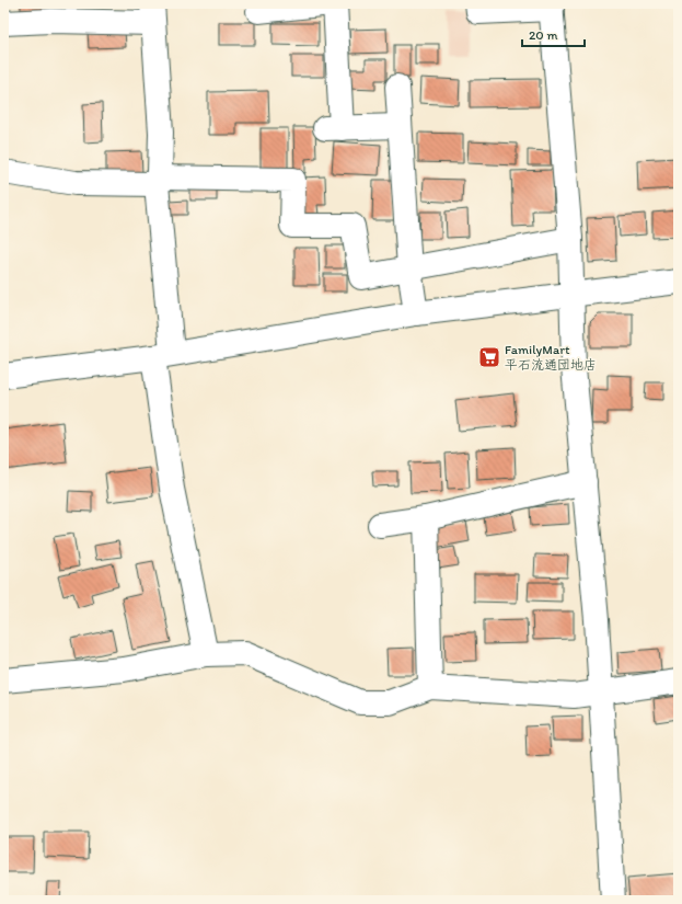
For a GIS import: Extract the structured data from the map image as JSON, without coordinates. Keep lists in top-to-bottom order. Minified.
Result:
{"places":{"supermarket":["FamilyMart 平石流通団地店"]},"scale_bar":"20 m"}
